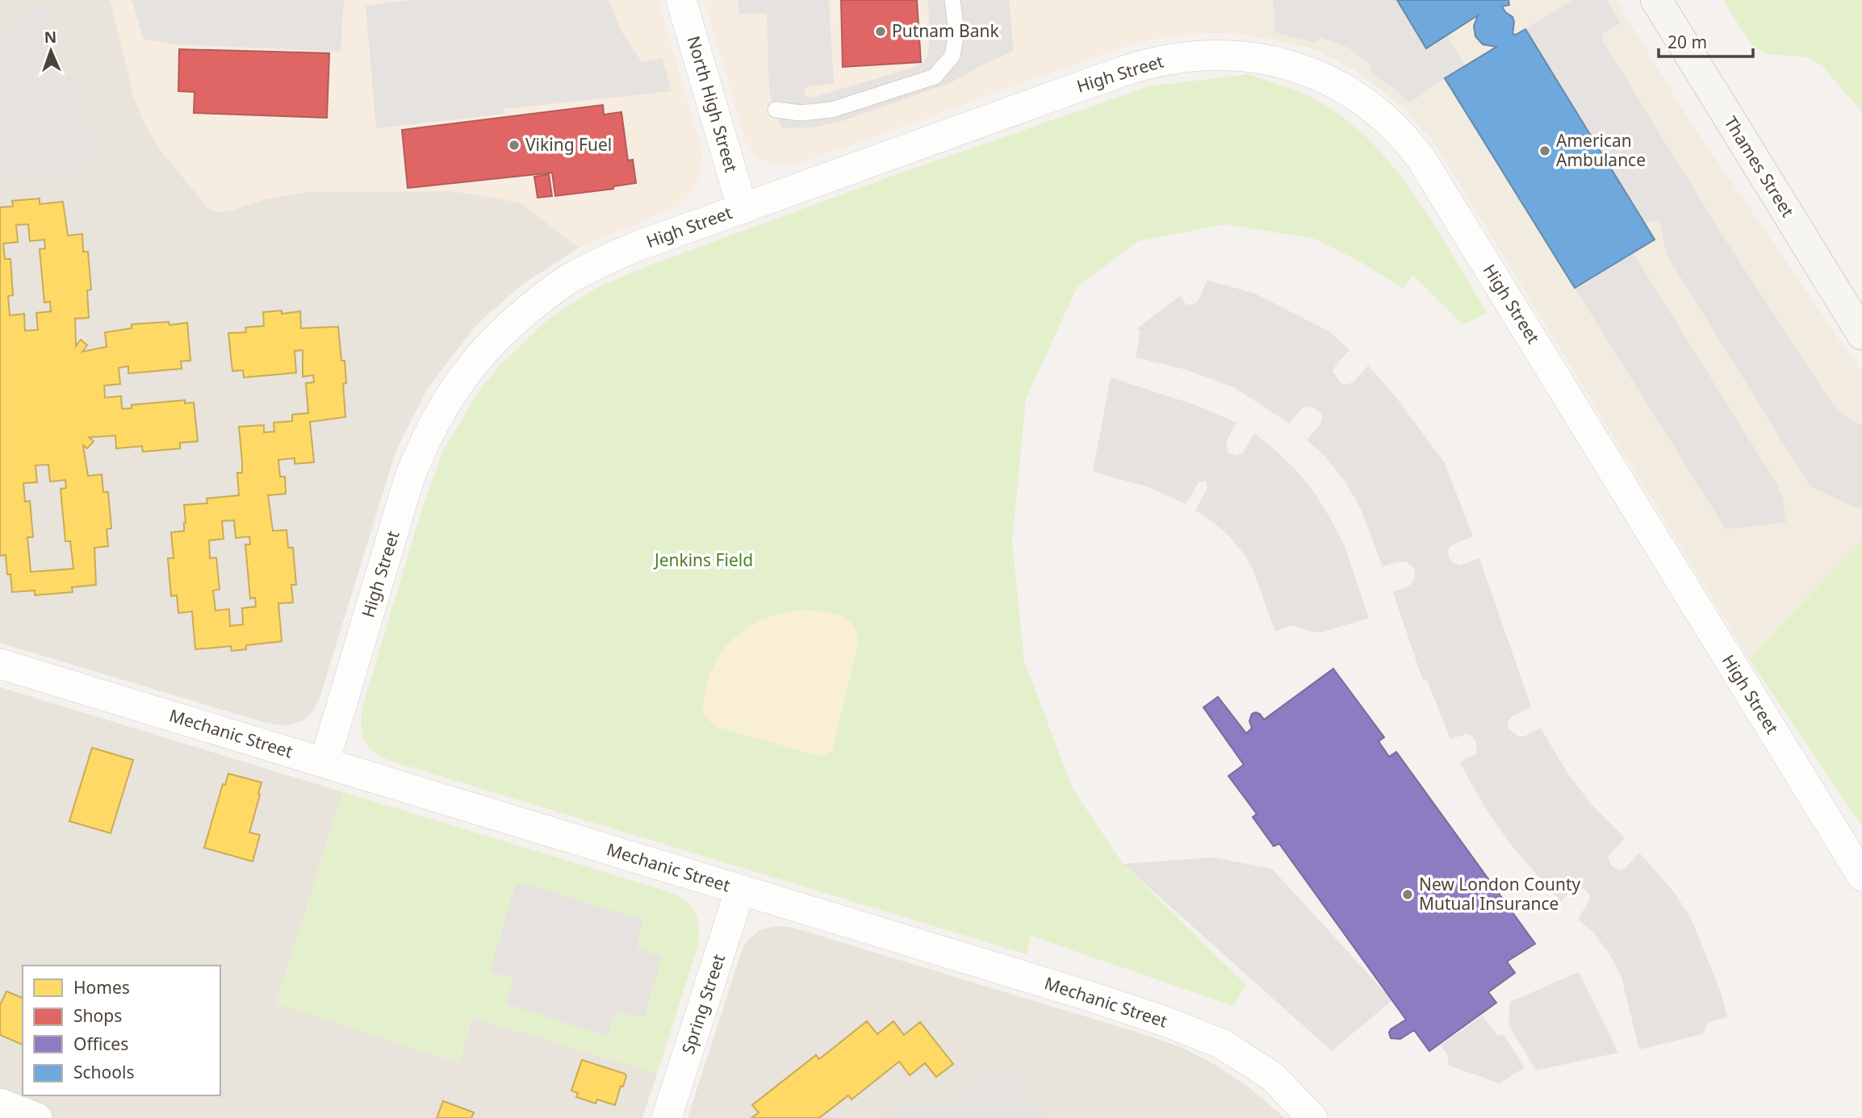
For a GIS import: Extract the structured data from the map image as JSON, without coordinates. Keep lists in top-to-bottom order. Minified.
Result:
{"streets":{"main road":["Thames Street"],"street":["High Street","North High Street","Mechanic Street","Spring Street"]},"crossings":[["High Street","North High Street"],["High Street","Mechanic Street"],["Mechanic Street","Spring Street"]],"parks":["Jenkins Field"],"places":["Putnam Bank","Viking Fuel","American Ambulance","New London County Mutual Insurance"],"legend":["Homes","Shops","Offices","Schools"],"scale_bar":"20 m","north":"top"}
